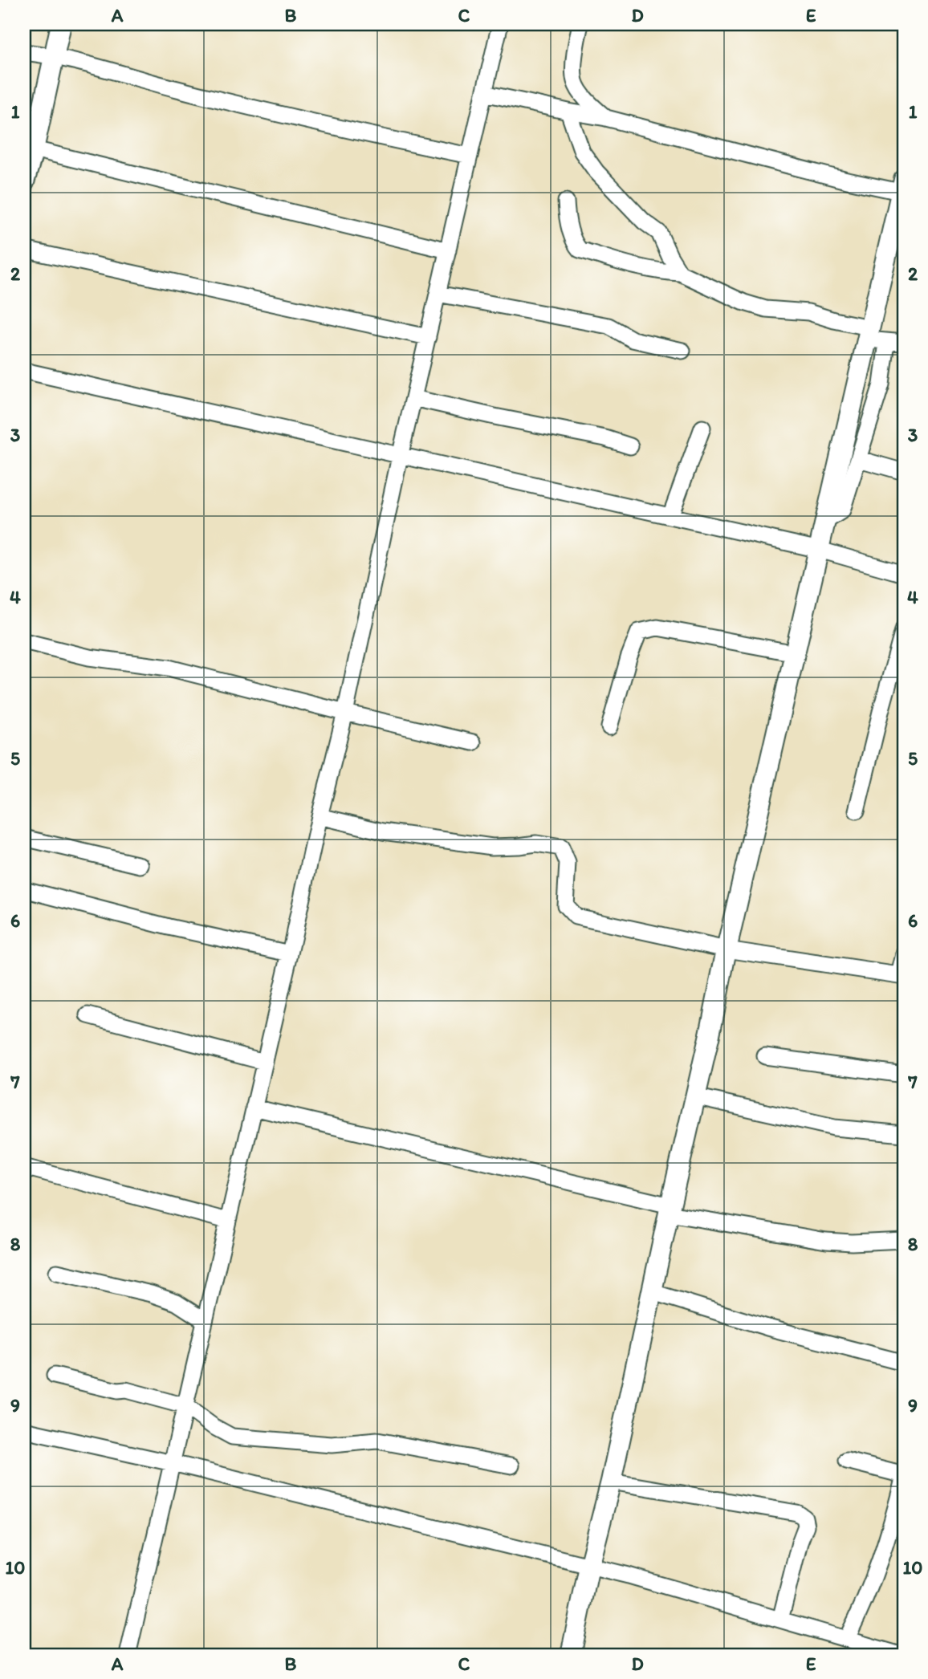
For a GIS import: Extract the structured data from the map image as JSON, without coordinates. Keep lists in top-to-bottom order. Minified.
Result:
{"grid":{"columns":["A","B","C","D","E"],"rows":["1","2","3","4","5","6","7","8","9","10"]}}
